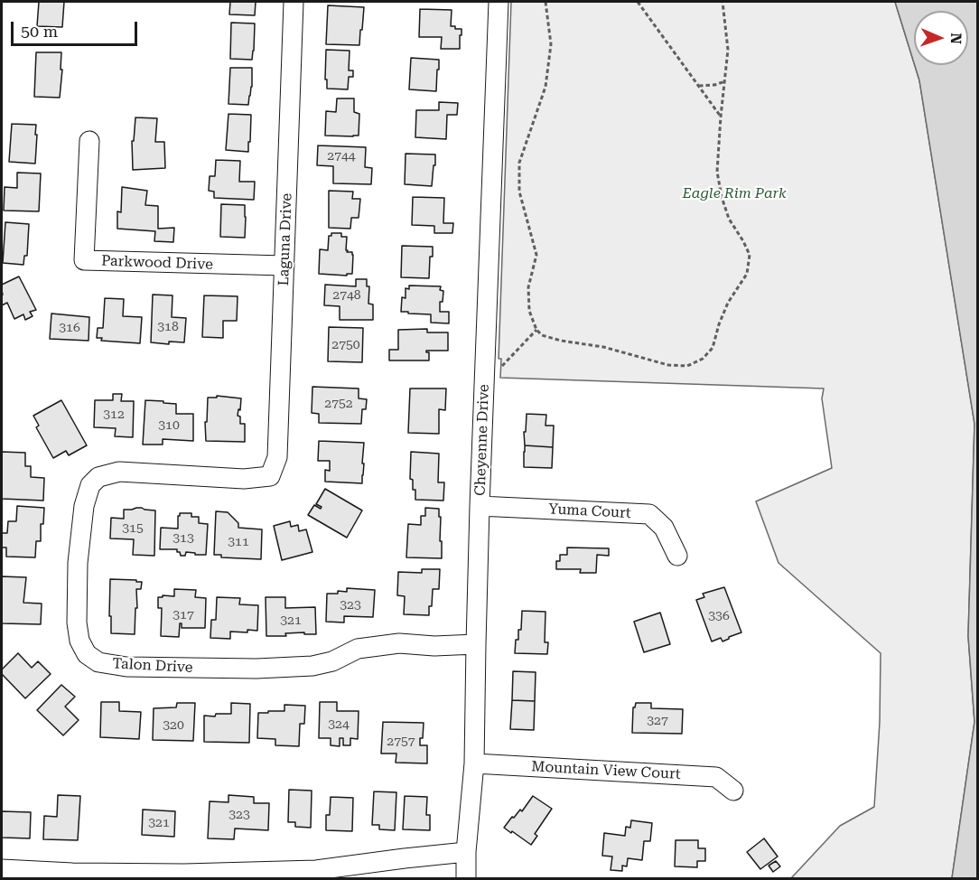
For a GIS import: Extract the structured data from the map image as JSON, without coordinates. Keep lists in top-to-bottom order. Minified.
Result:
{"streets":{"street":["Laguna Drive","Parkwood Drive","Cheyenne Drive","Yuma Court","Talon Drive","Mountain View Court"]},"crossings":[["Laguna Drive","Parkwood Drive"],["Laguna Drive","Talon Drive"],["Cheyenne Drive","Yuma Court"],["Cheyenne Drive","Talon Drive"],["Cheyenne Drive","Mountain View Court"]],"parks":["Eagle Rim Park"],"house_numbers":["2744","2748","318","316","2750","2752","312","310","315","313","311","323","317","336","321","327","324","320","2757","323","321"],"scale_bar":"50 m","north":"right"}
